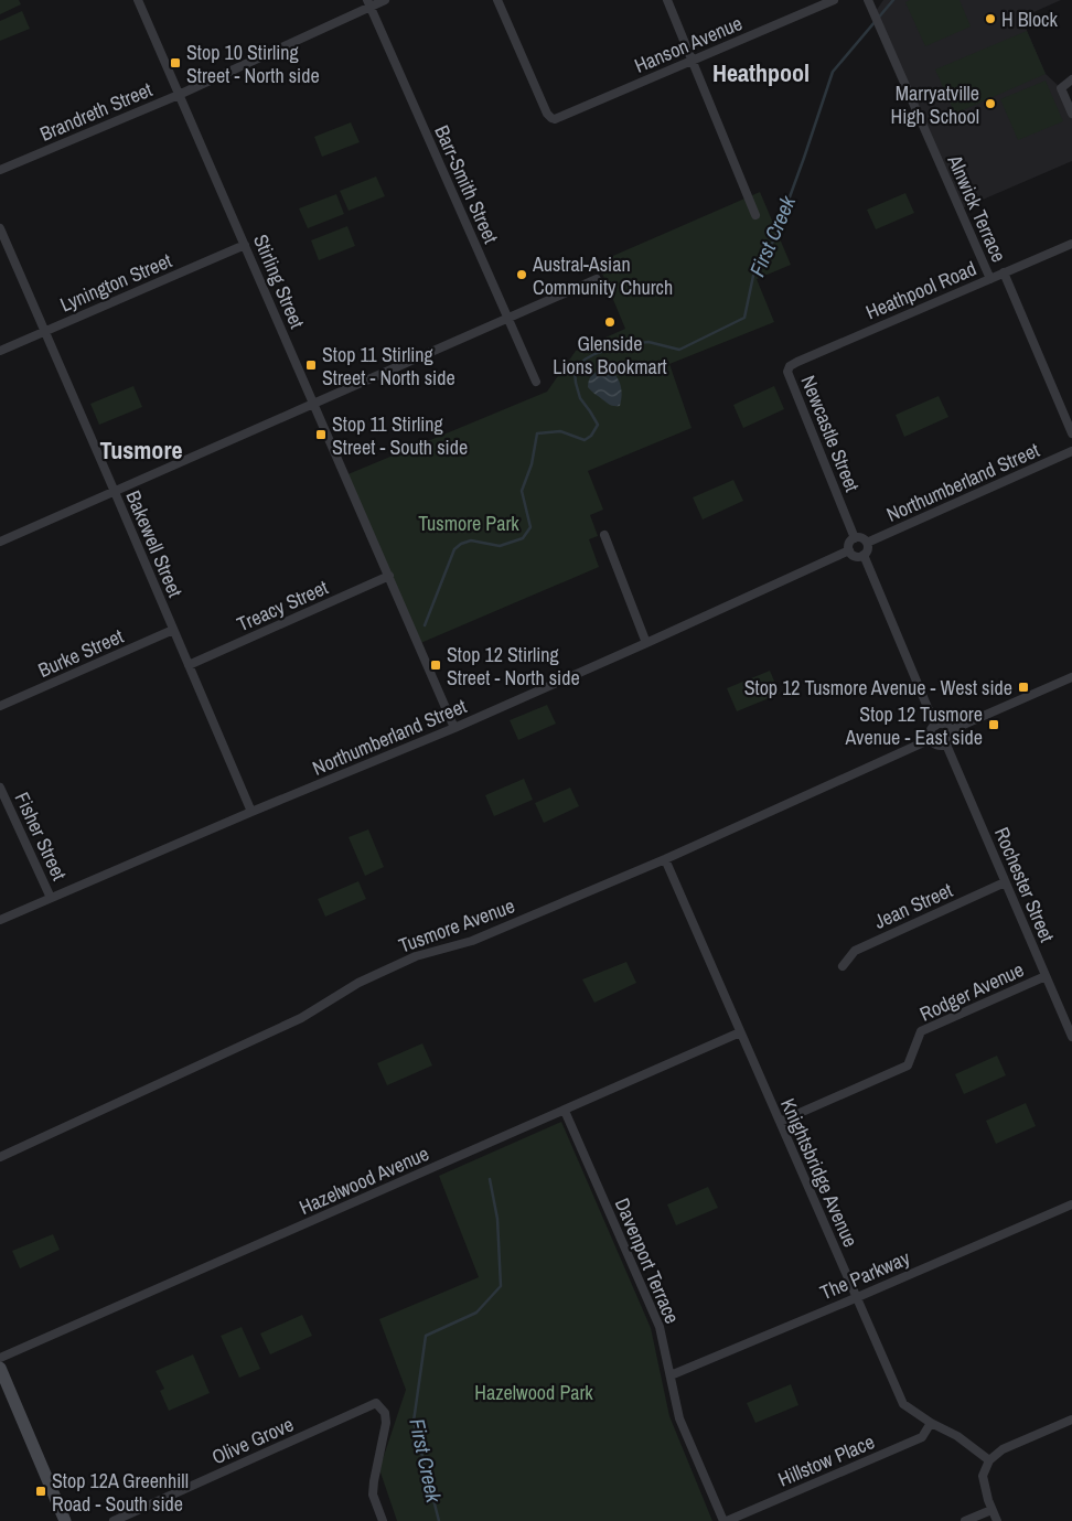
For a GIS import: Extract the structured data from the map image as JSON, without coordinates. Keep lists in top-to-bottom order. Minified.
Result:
{"streets":{"street":["Hanson Avenue","Brandreth Street","Barr-Smith Street","Alnwick Terrace","Stirling Street","Lynington Street","Heathpool Road","Newcastle Street","Northumberland Street","Bakewell Street","Treacy Street","Burke Street","Fisher Street","Rochester Street","Jean Street","Tusmore Avenue","Rodger Avenue","Knightsbridge Avenue","Hazelwood Avenue","Davenport Terrace","The Parkway","Olive Grove","Hillstow Place"]},"crossings":[["Brandreth Street","Barr-Smith Street"],["Brandreth Street","Stirling Street"],["Alnwick Terrace","Heathpool Road"],["Stirling Street","Lynington Street"],["Stirling Street","Northumberland Street"],["Stirling Street","Treacy Street"],["Lynington Street","Bakewell Street"],["Heathpool Road","Newcastle Street"],["Newcastle Street","Northumberland Street"],["Northumberland Street","Bakewell Street"],["Northumberland Street","Fisher Street"],["Bakewell Street","Treacy Street"],["Bakewell Street","Burke Street"],["Rochester Street","Jean Street"],["Rochester Street","Tusmore Avenue"],["Rochester Street","Rodger Avenue"],["Tusmore Avenue","Knightsbridge Avenue"],["Rodger Avenue","Knightsbridge Avenue"],["Knightsbridge Avenue","Hazelwood Avenue"],["Knightsbridge Avenue","The Parkway"],["Knightsbridge Avenue","Hillstow Place"],["Hazelwood Avenue","Davenport Terrace"],["Davenport Terrace","The Parkway"],["Davenport Terrace","Hillstow Place"]],"districts":["Heathpool","Tusmore"],"water":["First Creek"],"parks":["Tusmore Park","Hazelwood Park"],"places":{"other":["H Block","Marryatville High School","Austral-Asian Community Church","Glenside Lions Bookmart"],"transit":["Stop 10 Stirling Street - North side","Stop 11 Stirling Street - North side","Stop 11 Stirling Street - South side","Stop 12 Stirling Street - North side","Stop 12 Tusmore Avenue - West side","Stop 12 Tusmore Avenue - East side","Stop 12A Greenhill Road - South side"]}}
